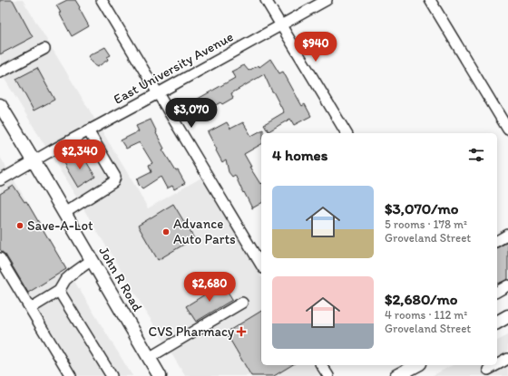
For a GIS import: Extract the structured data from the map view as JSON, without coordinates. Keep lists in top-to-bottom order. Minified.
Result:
{"streets":{"main road":["John R Road"],"street":["East University Avenue"]},"crossings":[["East University Avenue","John R Road"]],"places":{"other":["Save-A-Lot","Advance Auto Parts"],"health":["CVS Pharmacy"]},"page":{"price":["$940","$3,070","$2,340","$2,680"],"heading":"4 homes","list":[{"name":"$3,070/mo","note":"5 rooms · 178 m² · Groveland Street"},{"name":"$2,680/mo","note":"4 rooms · 112 m² · Groveland Street"}]}}
